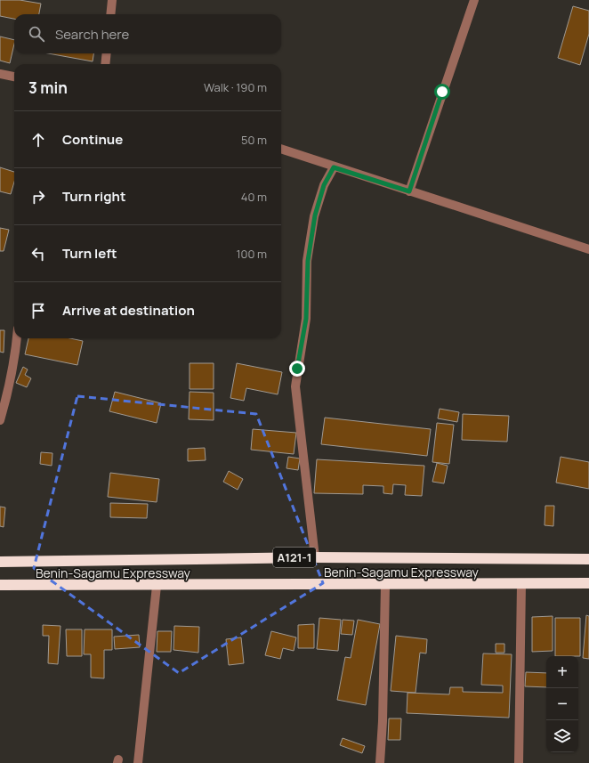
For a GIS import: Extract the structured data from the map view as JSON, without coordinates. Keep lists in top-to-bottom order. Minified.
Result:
{"streets":{"highway":["A121-1","Benin-Sagamu Expressway"]},"page":{"search":"Search here","heading":["3 min","Walk · 190 m"],"list":[["Continue","50 m"],["Turn right","40 m"],["Turn left","100 m"],"Arrive at destination"],"map_buttons":["+","−"]}}
